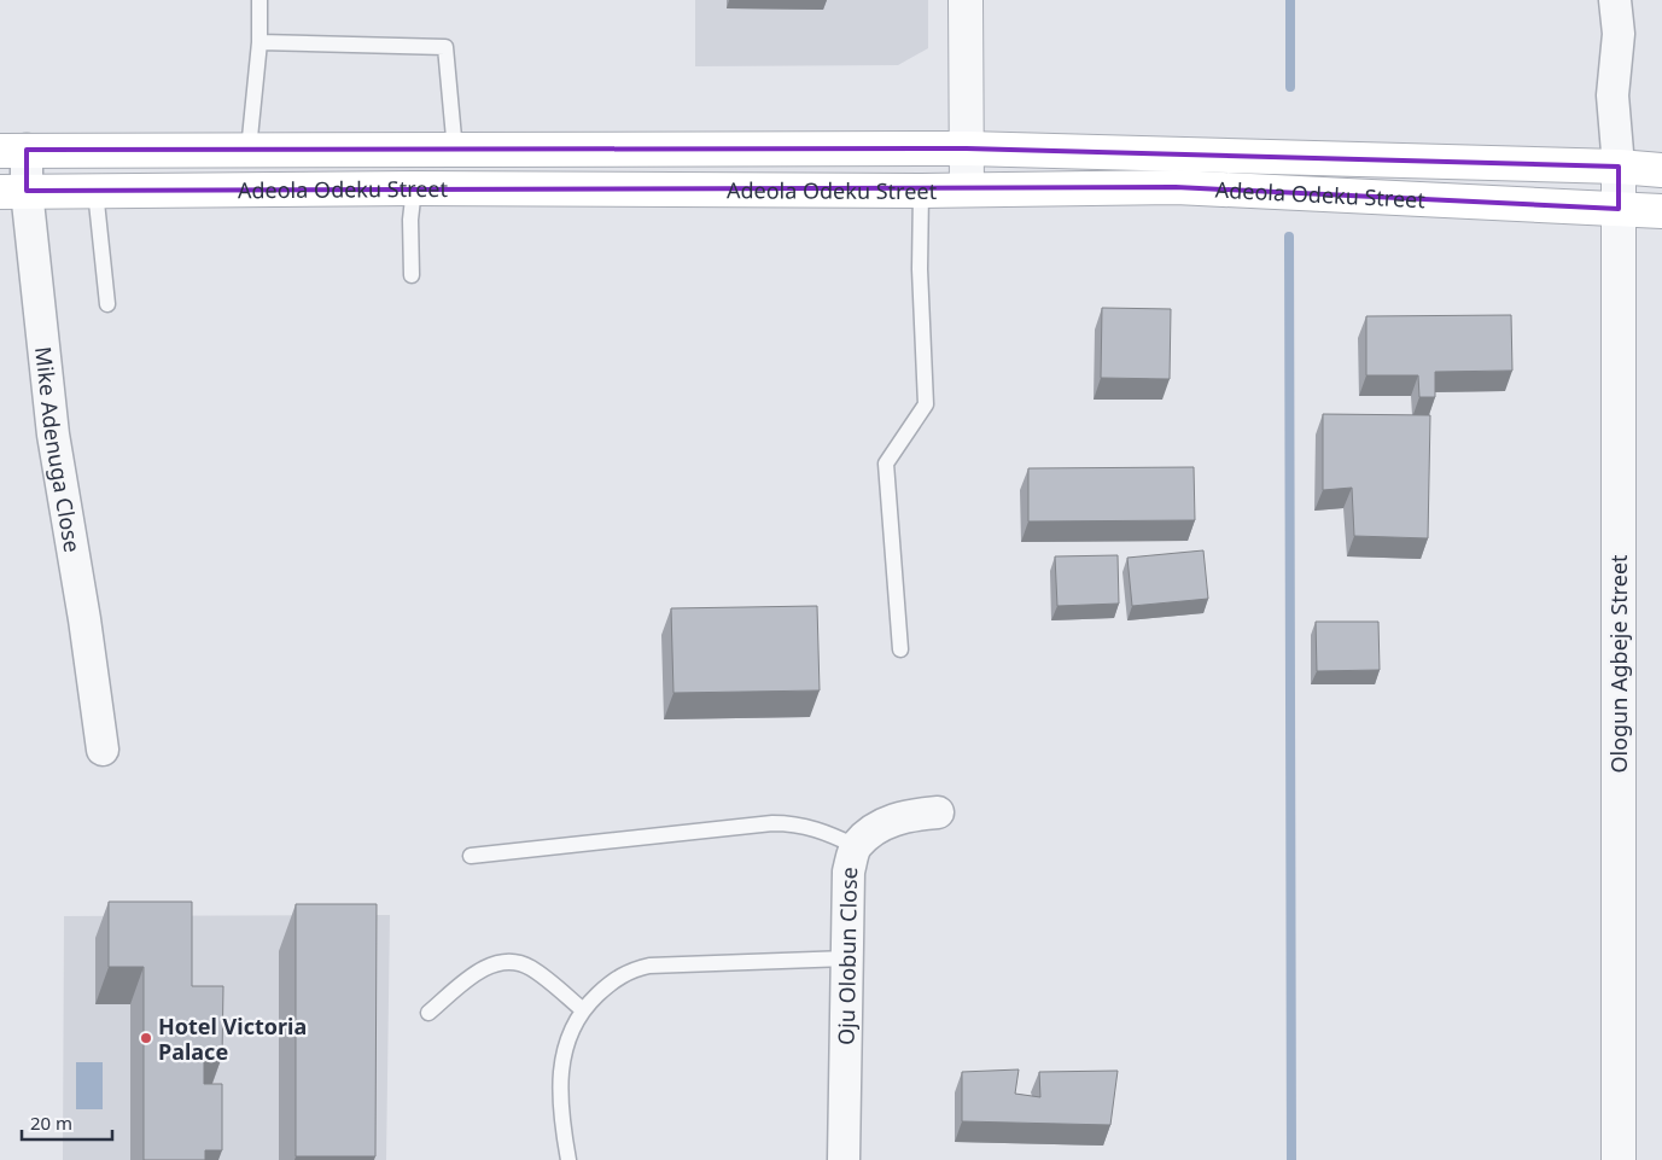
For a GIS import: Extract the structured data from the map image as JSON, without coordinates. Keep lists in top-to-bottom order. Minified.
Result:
{"streets":{"main road":["Adeola Odeku Street"],"street":["Mike Adenuga Close","Ologun Agbeje Street","Oju Olobun Close"]},"crossings":[["Adeola Odeku Street","Mike Adenuga Close"],["Adeola Odeku Street","Ologun Agbeje Street"]],"places":["Hotel Victoria Palace"],"scale_bar":"20 m"}
